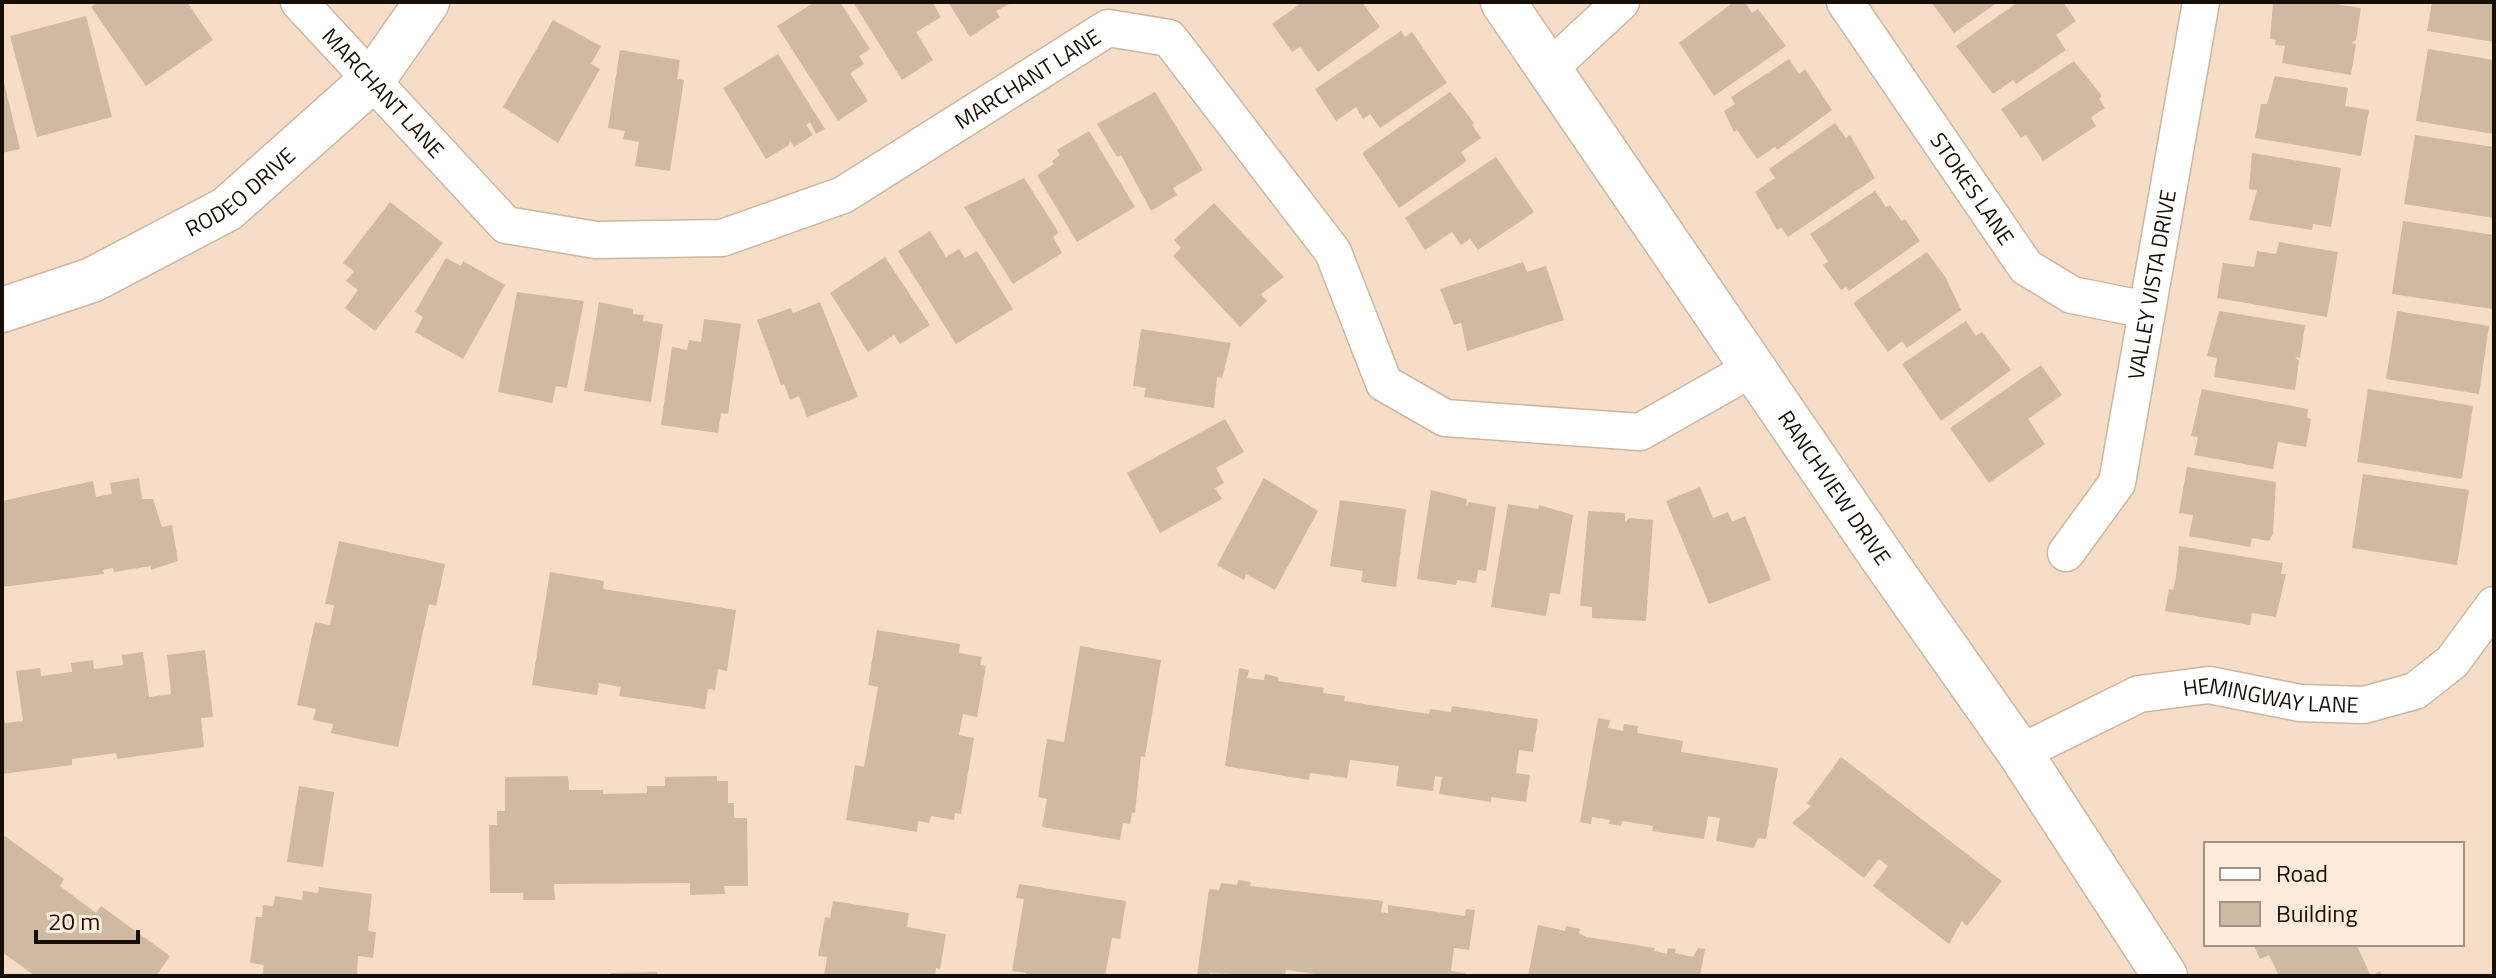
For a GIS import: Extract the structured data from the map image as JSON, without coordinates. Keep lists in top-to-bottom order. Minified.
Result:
{"streets":{"street":["MARCHANT LANE","STOKES LANE","RODEO DRIVE","VALLEY VISTA DRIVE","RANCHVIEW DRIVE","HEMINGWAY LANE"]},"crossings":[["MARCHANT LANE","RODEO DRIVE"],["MARCHANT LANE","RANCHVIEW DRIVE"],["STOKES LANE","VALLEY VISTA DRIVE"],["RANCHVIEW DRIVE","HEMINGWAY LANE"]],"legend":["Road","Building"],"scale_bar":"20 m"}
